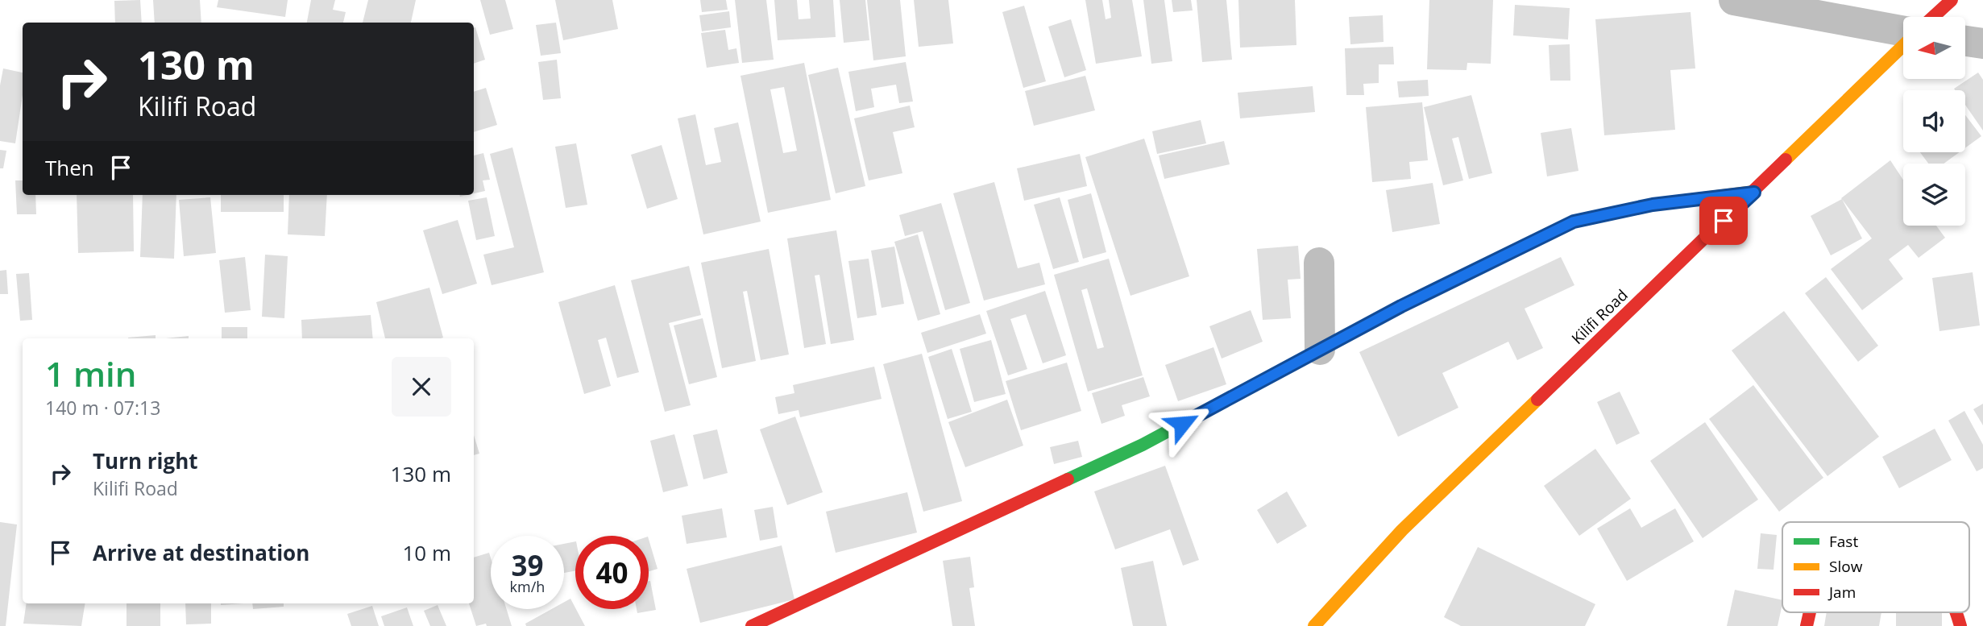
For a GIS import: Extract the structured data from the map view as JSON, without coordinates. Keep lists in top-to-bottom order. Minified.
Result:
{"streets":{"street":["Kilifi Road"]},"legend":["Fast","Slow","Jam"],"north":"left","page":{"turn":["130 m","Kilifi Road"],"then":"Then","heading":["1 min","140 m · 07:13"],"list":[{"name":"Turn right","note":"Kilifi Road","value":"130 m"},{"name":"Arrive at destination","value":"10 m"}],"speed":"39 km/h","limit":"40"}}
